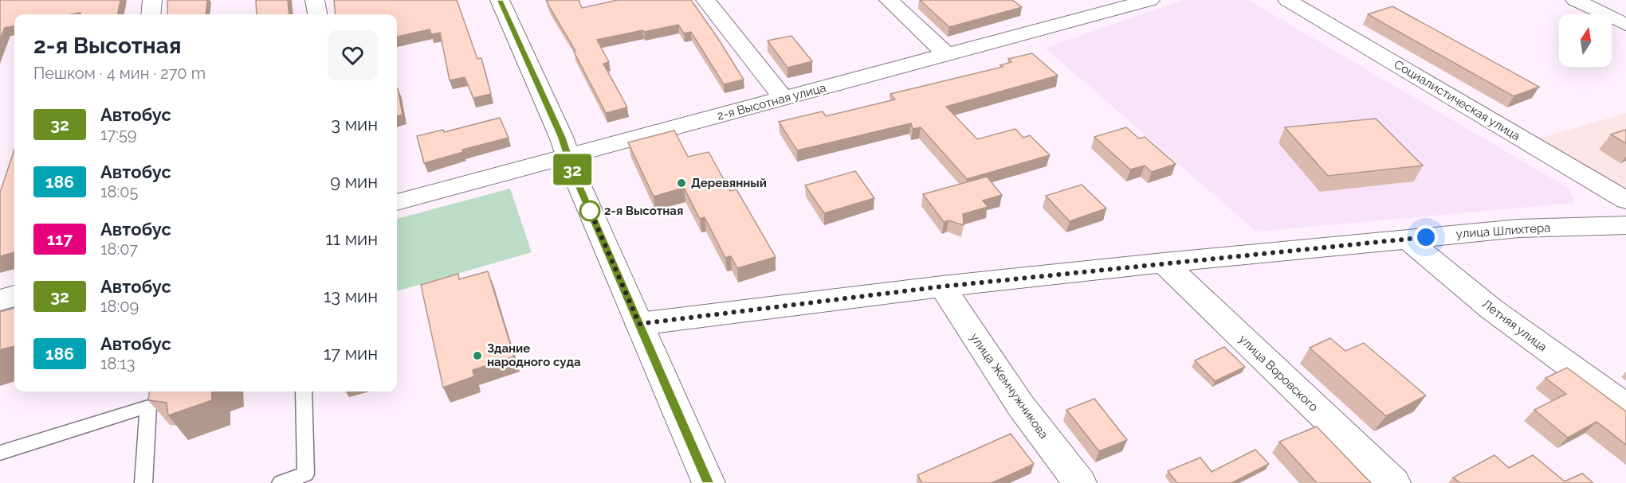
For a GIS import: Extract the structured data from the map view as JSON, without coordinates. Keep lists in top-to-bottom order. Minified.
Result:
{"streets":{"street":["Социалистическая улица","2-я Высотная улица","улица Шлихтера","Летняя улица","улица Воровского","улица Жемчужникова"]},"crossings":[["улица Шлихтера","Летняя улица"],["улица Шлихтера","улица Воровского"],["улица Шлихтера","улица Жемчужникова"]],"places":["Деревянный","2-я Высотная","Здание народного суда"],"lines":["bus line 32"],"north":"top","page":{"on_map":"32","heading":["2-я Высотная","Пешком · 4 мин · 270 m"],"list":[{"mark":"32","name":"Автобус","note":"17:59","value":"3 мин"},{"mark":"186","name":"Автобус","note":"18:05","value":"9 мин"},{"mark":"117","name":"Автобус","note":"18:07","value":"11 мин"},{"mark":"32","name":"Автобус","note":"18:09","value":"13 мин"},{"mark":"186","name":"Автобус","note":"18:13","value":"17 мин"}]}}
